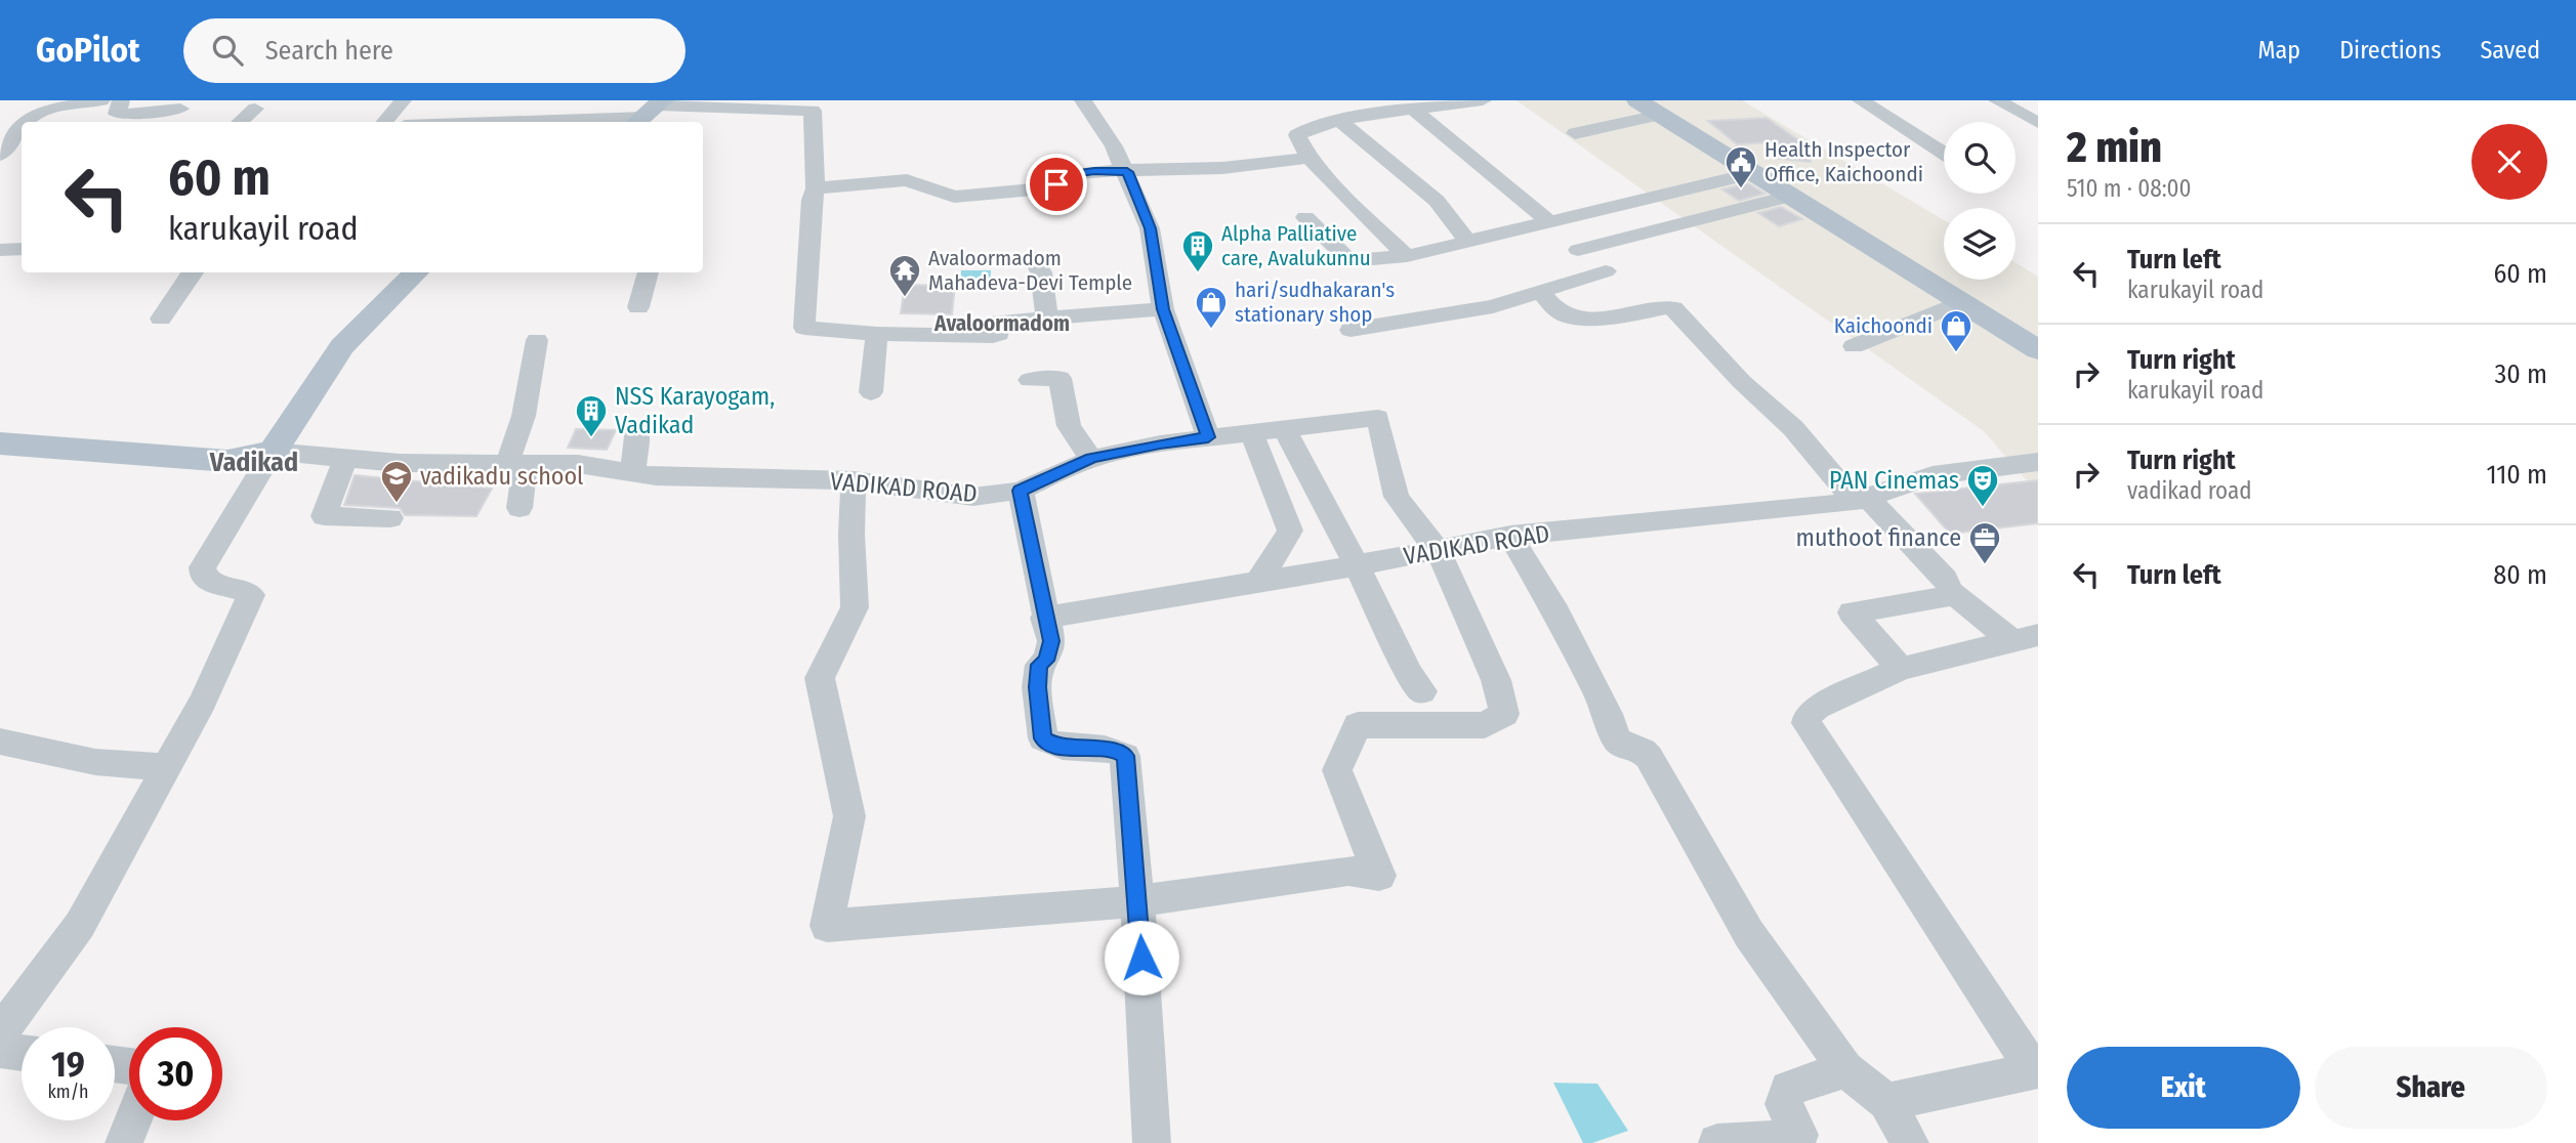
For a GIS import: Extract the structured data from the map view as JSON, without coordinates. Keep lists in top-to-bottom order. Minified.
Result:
{"streets":{"street":["VADIKAD ROAD"]},"districts":["Avaloormadom","Vadikad"],"places":{"public building":["Health Inspector Office, Kaichoondi"],"building":["Alpha Palliative care, Avalukunnu","NSS Karayogam, Vadikad"],"temple":["Avaloormadom Mahadeva-Devi Temple"],"shop":["hari/sudhakaran's stationary shop","Kaichoondi"],"school or university":["vadikadu school"],"theatre":["PAN Cinemas"],"office":["muthoot finance"]},"page":{"header":"GoPilot","search":"Search here","nav":["Map","Directions","Saved"],"heading":["2 min","510 m · 08:00"],"turn":["60 m","karukayil road"],"list":[{"name":"Turn left","note":"karukayil road","value":"60 m"},{"name":"Turn right","note":"karukayil road","value":"30 m"},{"name":"Turn right","note":"vadikad road","value":"110 m"},{"name":"Turn left","value":"80 m"}],"speed":"19 km/h","limit":"30","buttons":["Exit","Share"]}}
